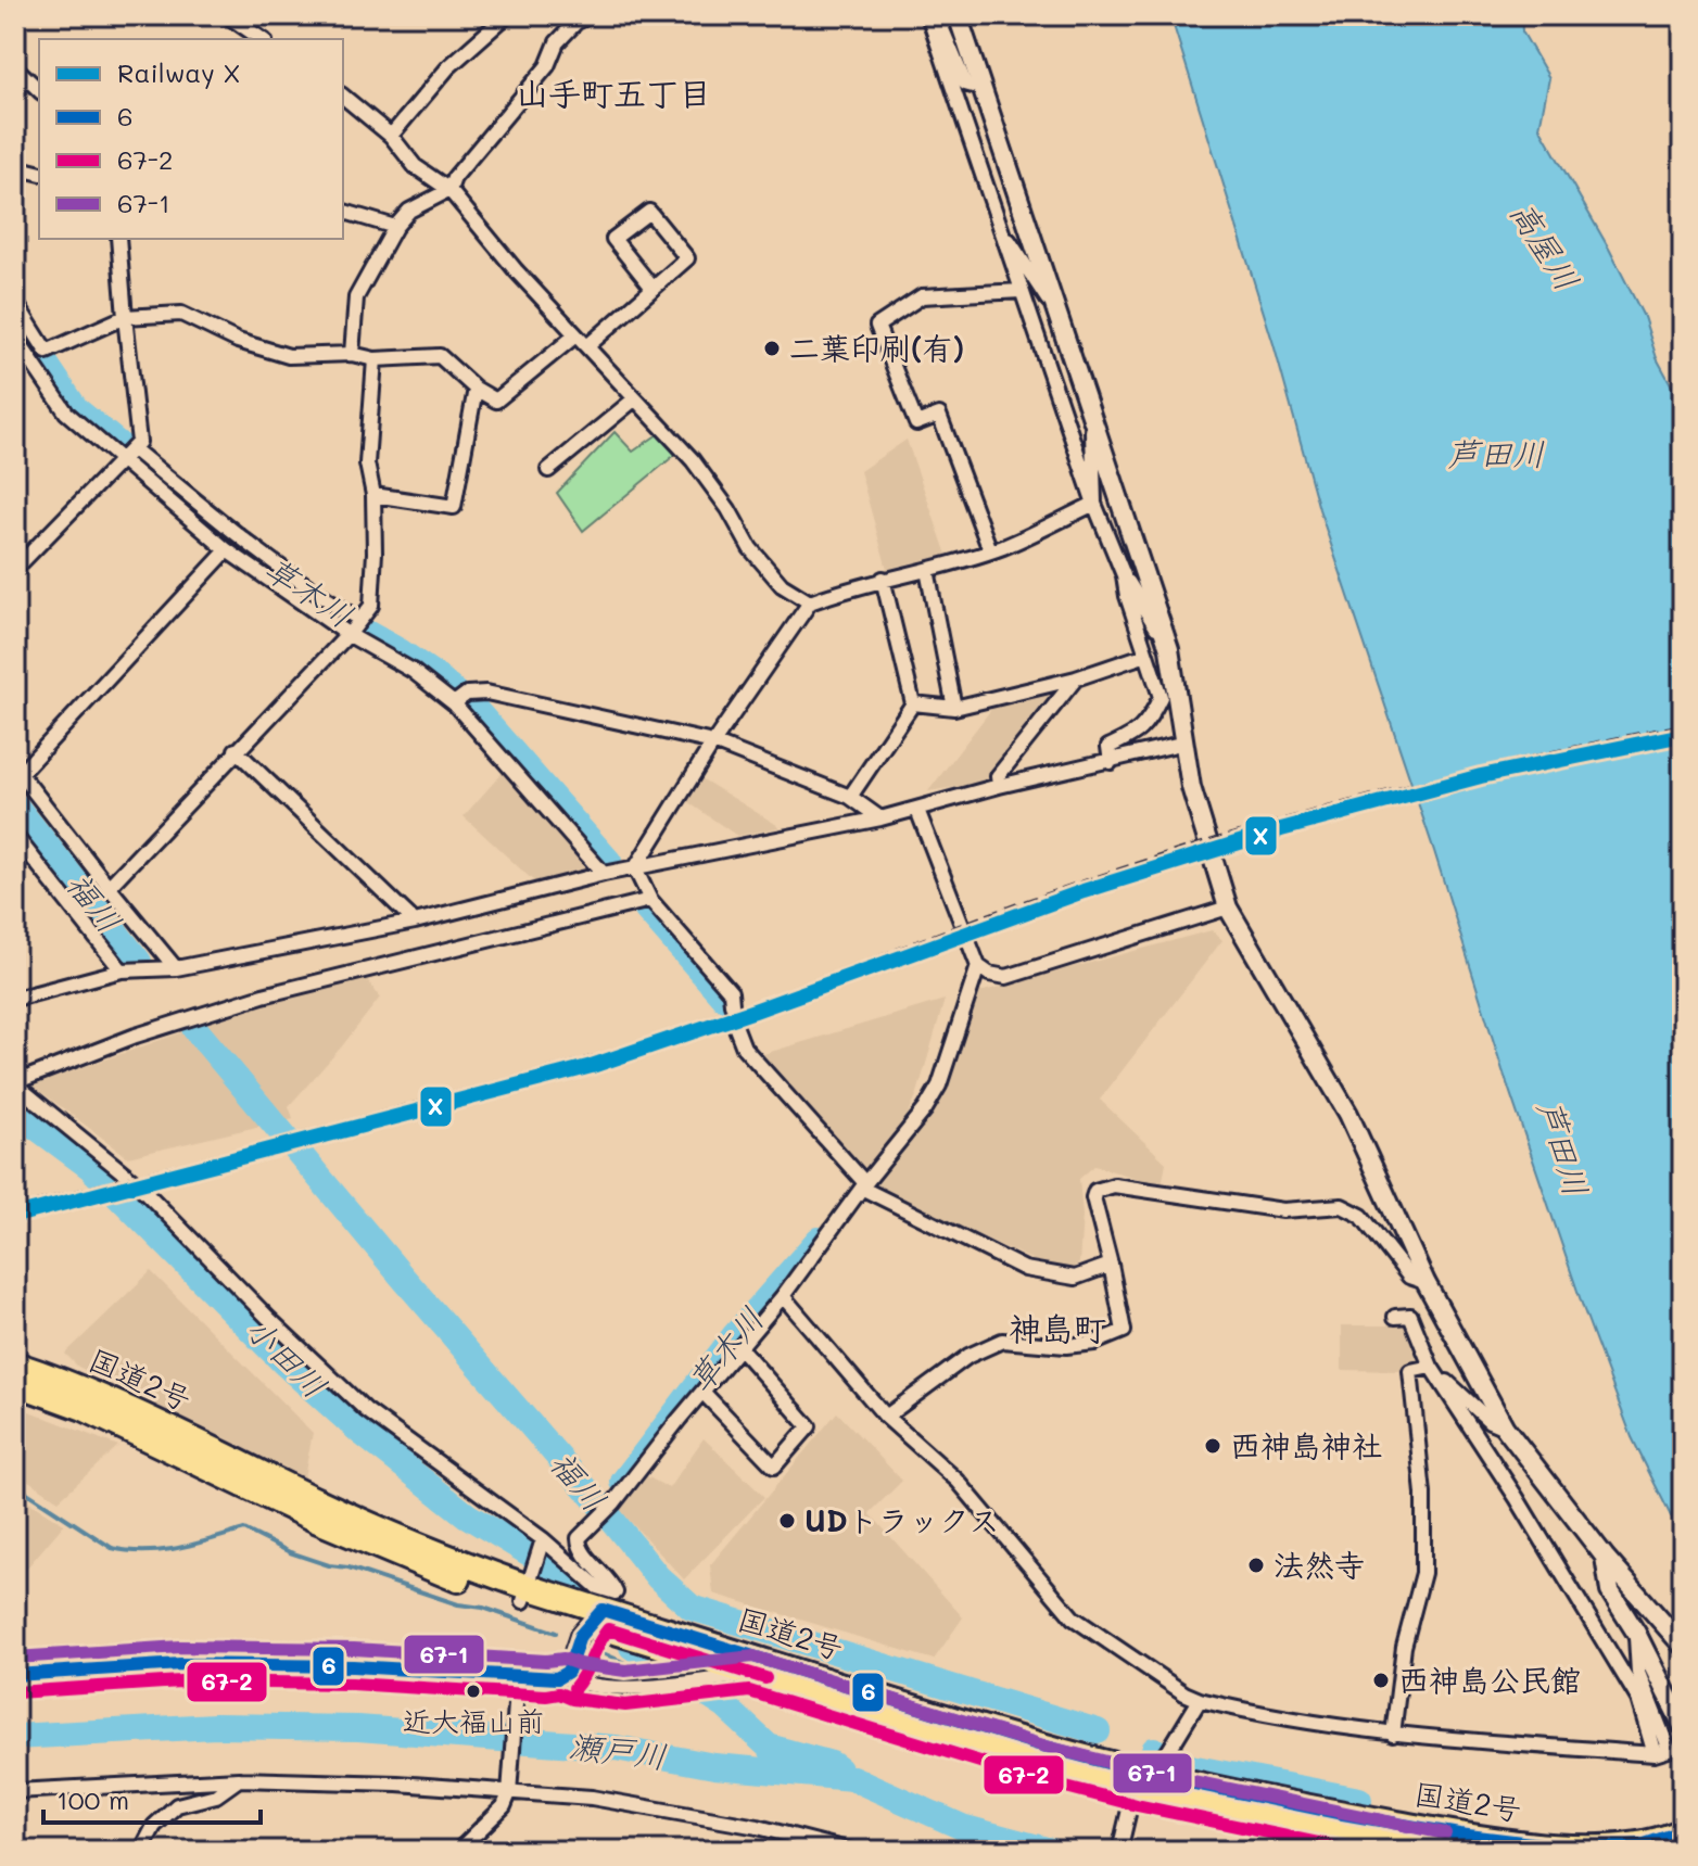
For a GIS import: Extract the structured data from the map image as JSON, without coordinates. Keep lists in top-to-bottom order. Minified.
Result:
{"streets":{"highway":["国道2号"]},"districts":["山手町五丁目","神島町"],"water":["高屋川","芦田川","草木川","福川","小田川","瀬戸川"],"places":["二葉印刷(有)","西神島神社","UDトラックス","法然寺","西神島公民館","近大福山前"],"lines":["rail line X","transit line 6","transit line 67-2","transit line 67-1"],"legend":["Railway X","6","67-2","67-1"],"scale_bar":"100 m"}
